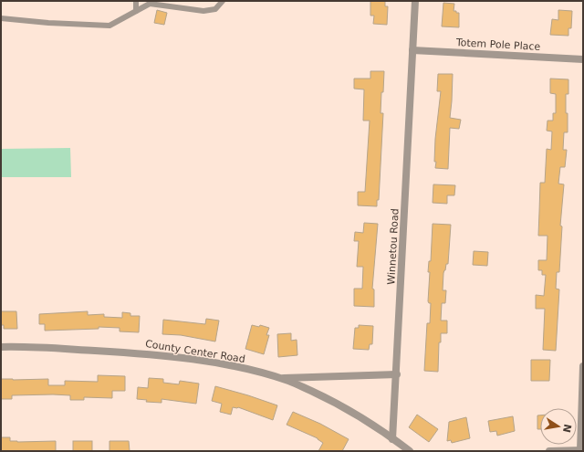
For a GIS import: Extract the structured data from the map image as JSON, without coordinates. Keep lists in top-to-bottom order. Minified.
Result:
{"streets":{"street":["Totem Pole Place","Winnetou Road","County Center Road"]},"crossings":[["Totem Pole Place","Winnetou Road"],["Winnetou Road","County Center Road"]],"north":"right"}
